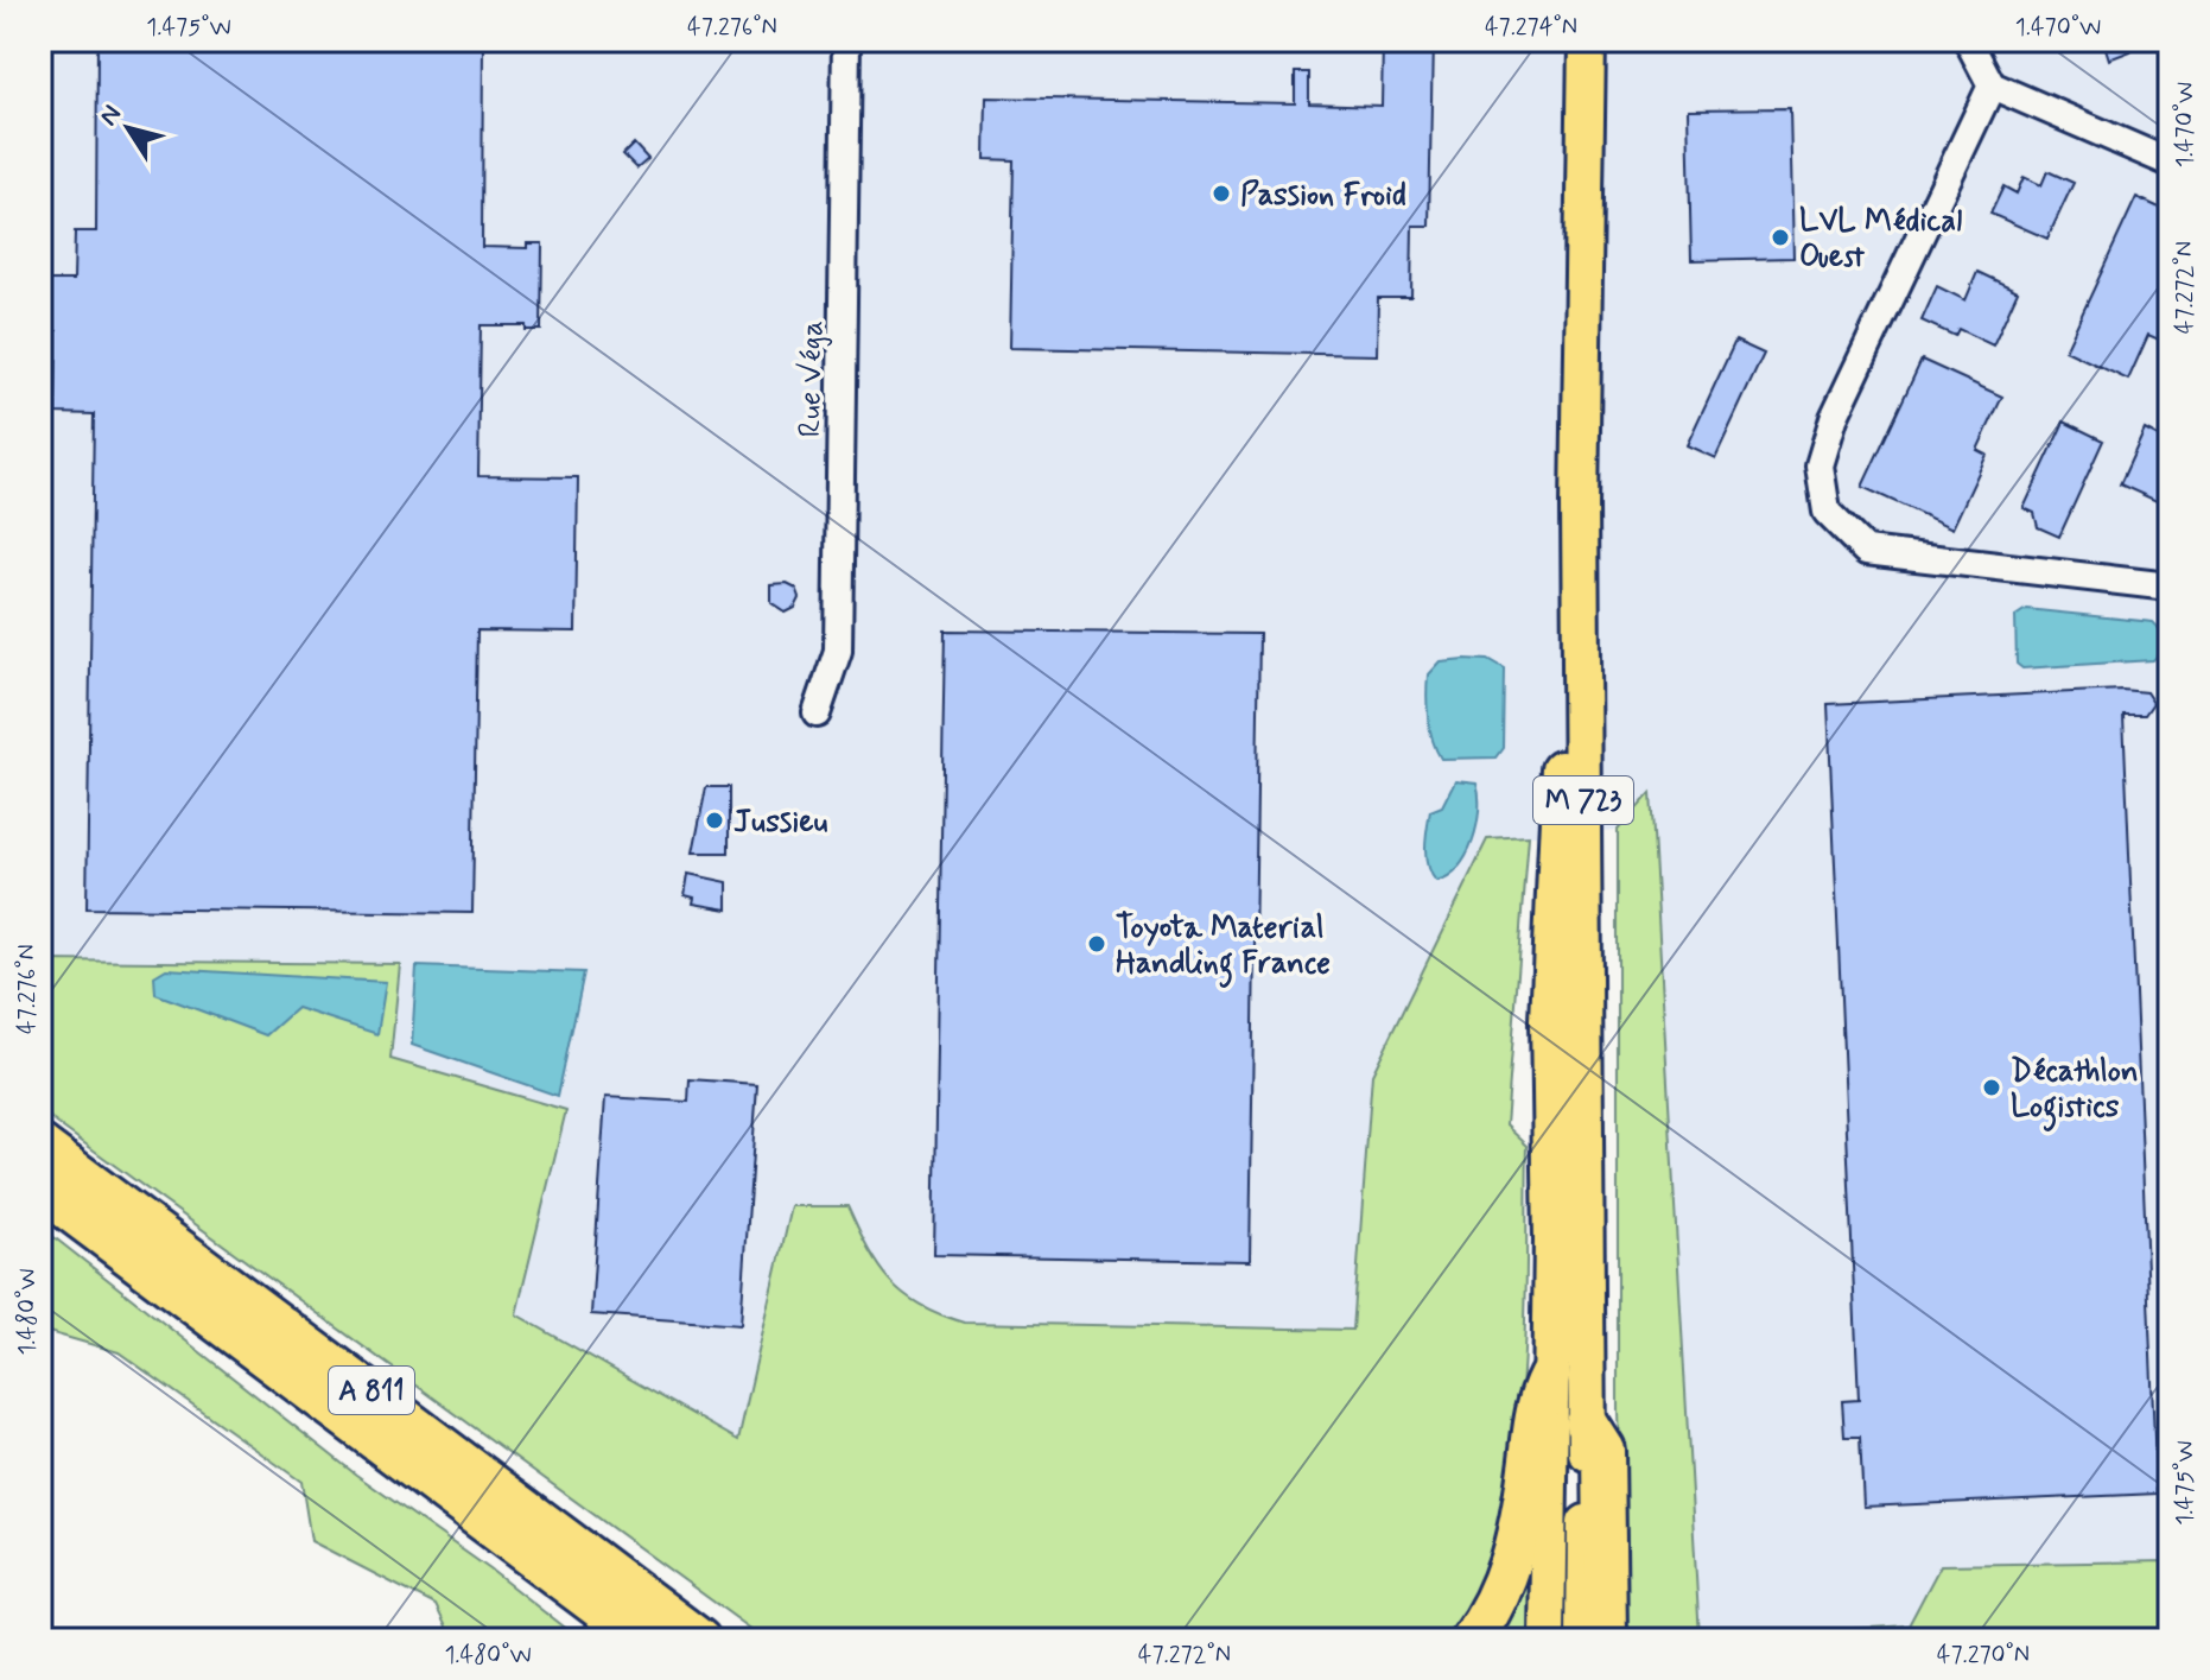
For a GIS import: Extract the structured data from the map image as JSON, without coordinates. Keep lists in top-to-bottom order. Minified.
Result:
{"streets":{"highway":["A 811"],"main road":["M 723"],"street":["Rue Véga"]},"places":["Passion Froid","LVL Médical Ouest","Jussieu","Toyota Material Handling France","Décathlon Logistics"],"north":"top left","coordinates":["1.475°W","47.276°N","47.274°N","1.470°W","47.272°N","1.480°W","47.270°N"]}
